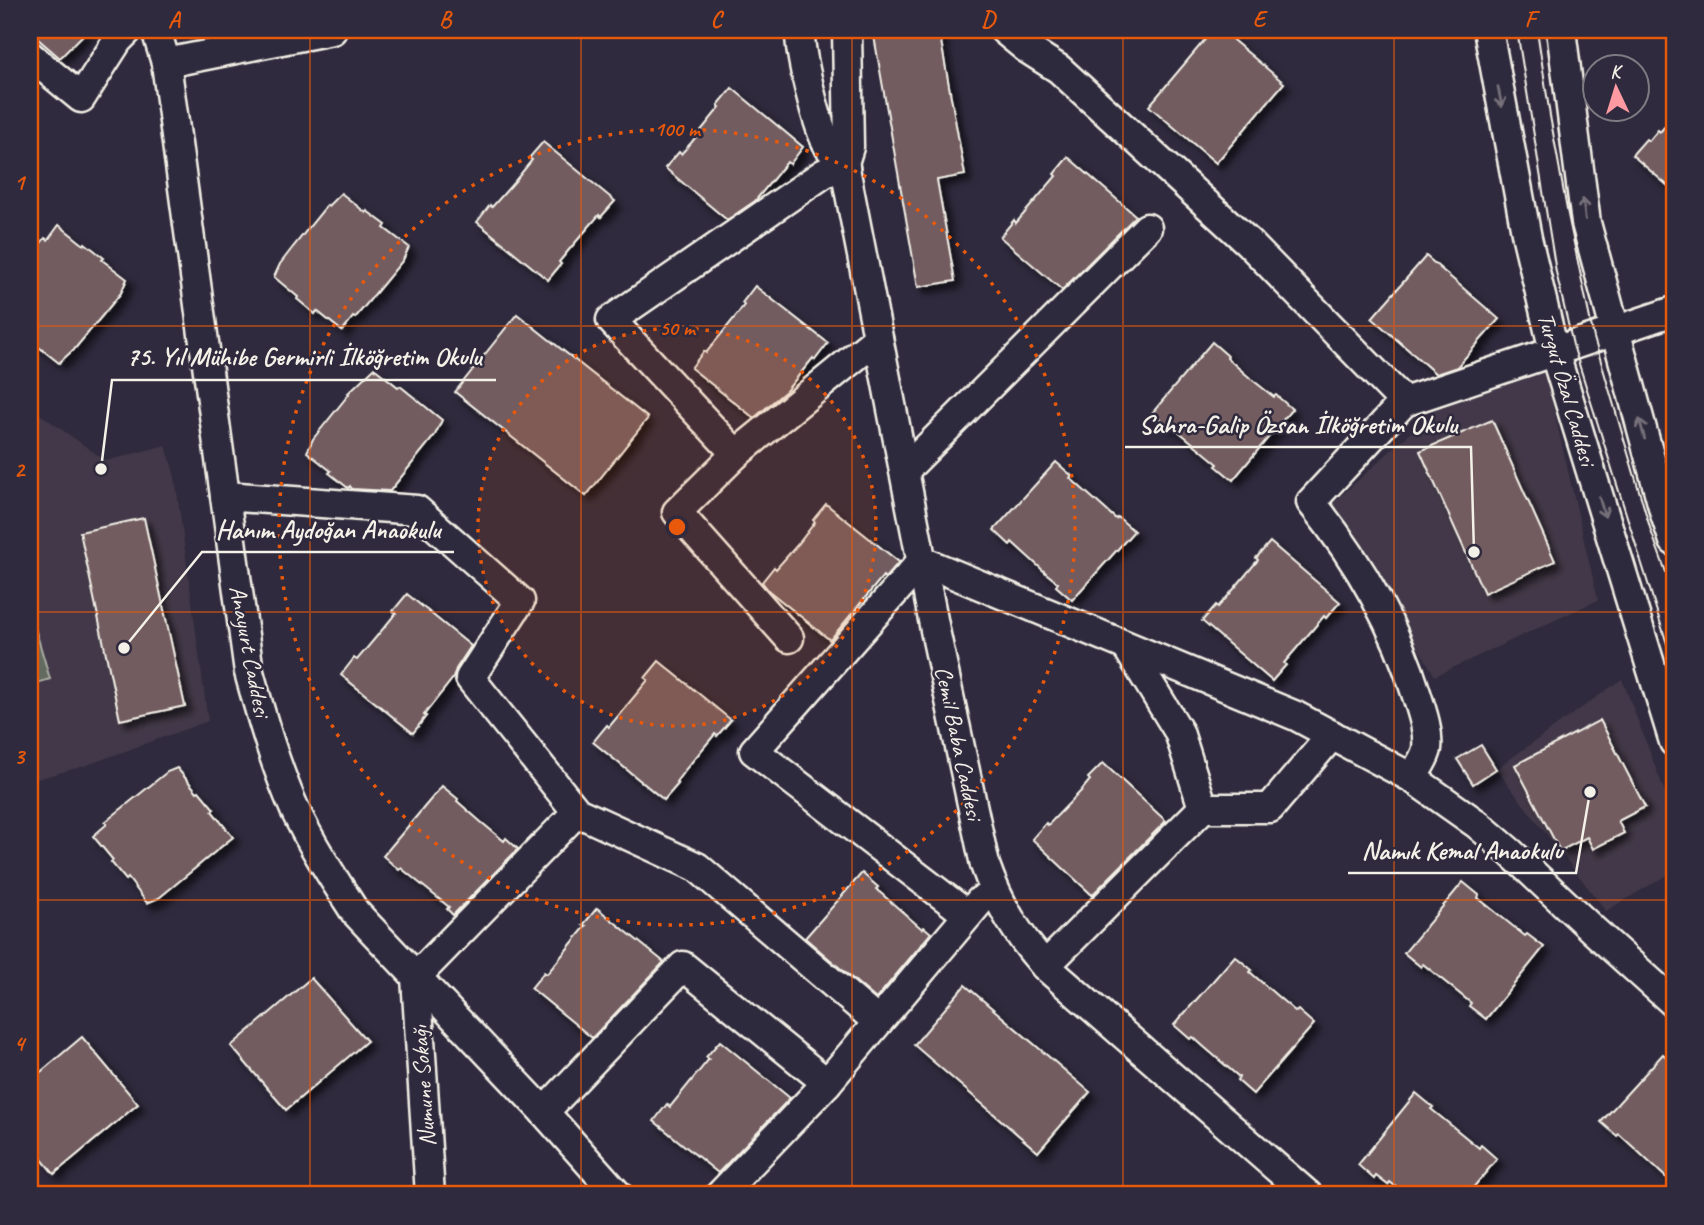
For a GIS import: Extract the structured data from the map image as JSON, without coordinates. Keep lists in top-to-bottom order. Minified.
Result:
{"streets":{"street":["Turgut Özal Caddesi","Anayurt Caddesi","Cemil Baba Caddesi","Numune Sokağı"]},"crossings":[["Anayurt Caddesi","Numune Sokağı"]],"places":["75. Yıl Mühibe Germirli İlköğretim Okulu","Sahra-Galip Özsan İlköğretim Okulu","Hanım Aydoğan Anaokulu","Namık Kemal Anaokulu"],"north":"top","grid":{"columns":["A","B","C","D","E","F"],"rows":["1","2","3","4"]},"rings":["100 m","50 m"]}
